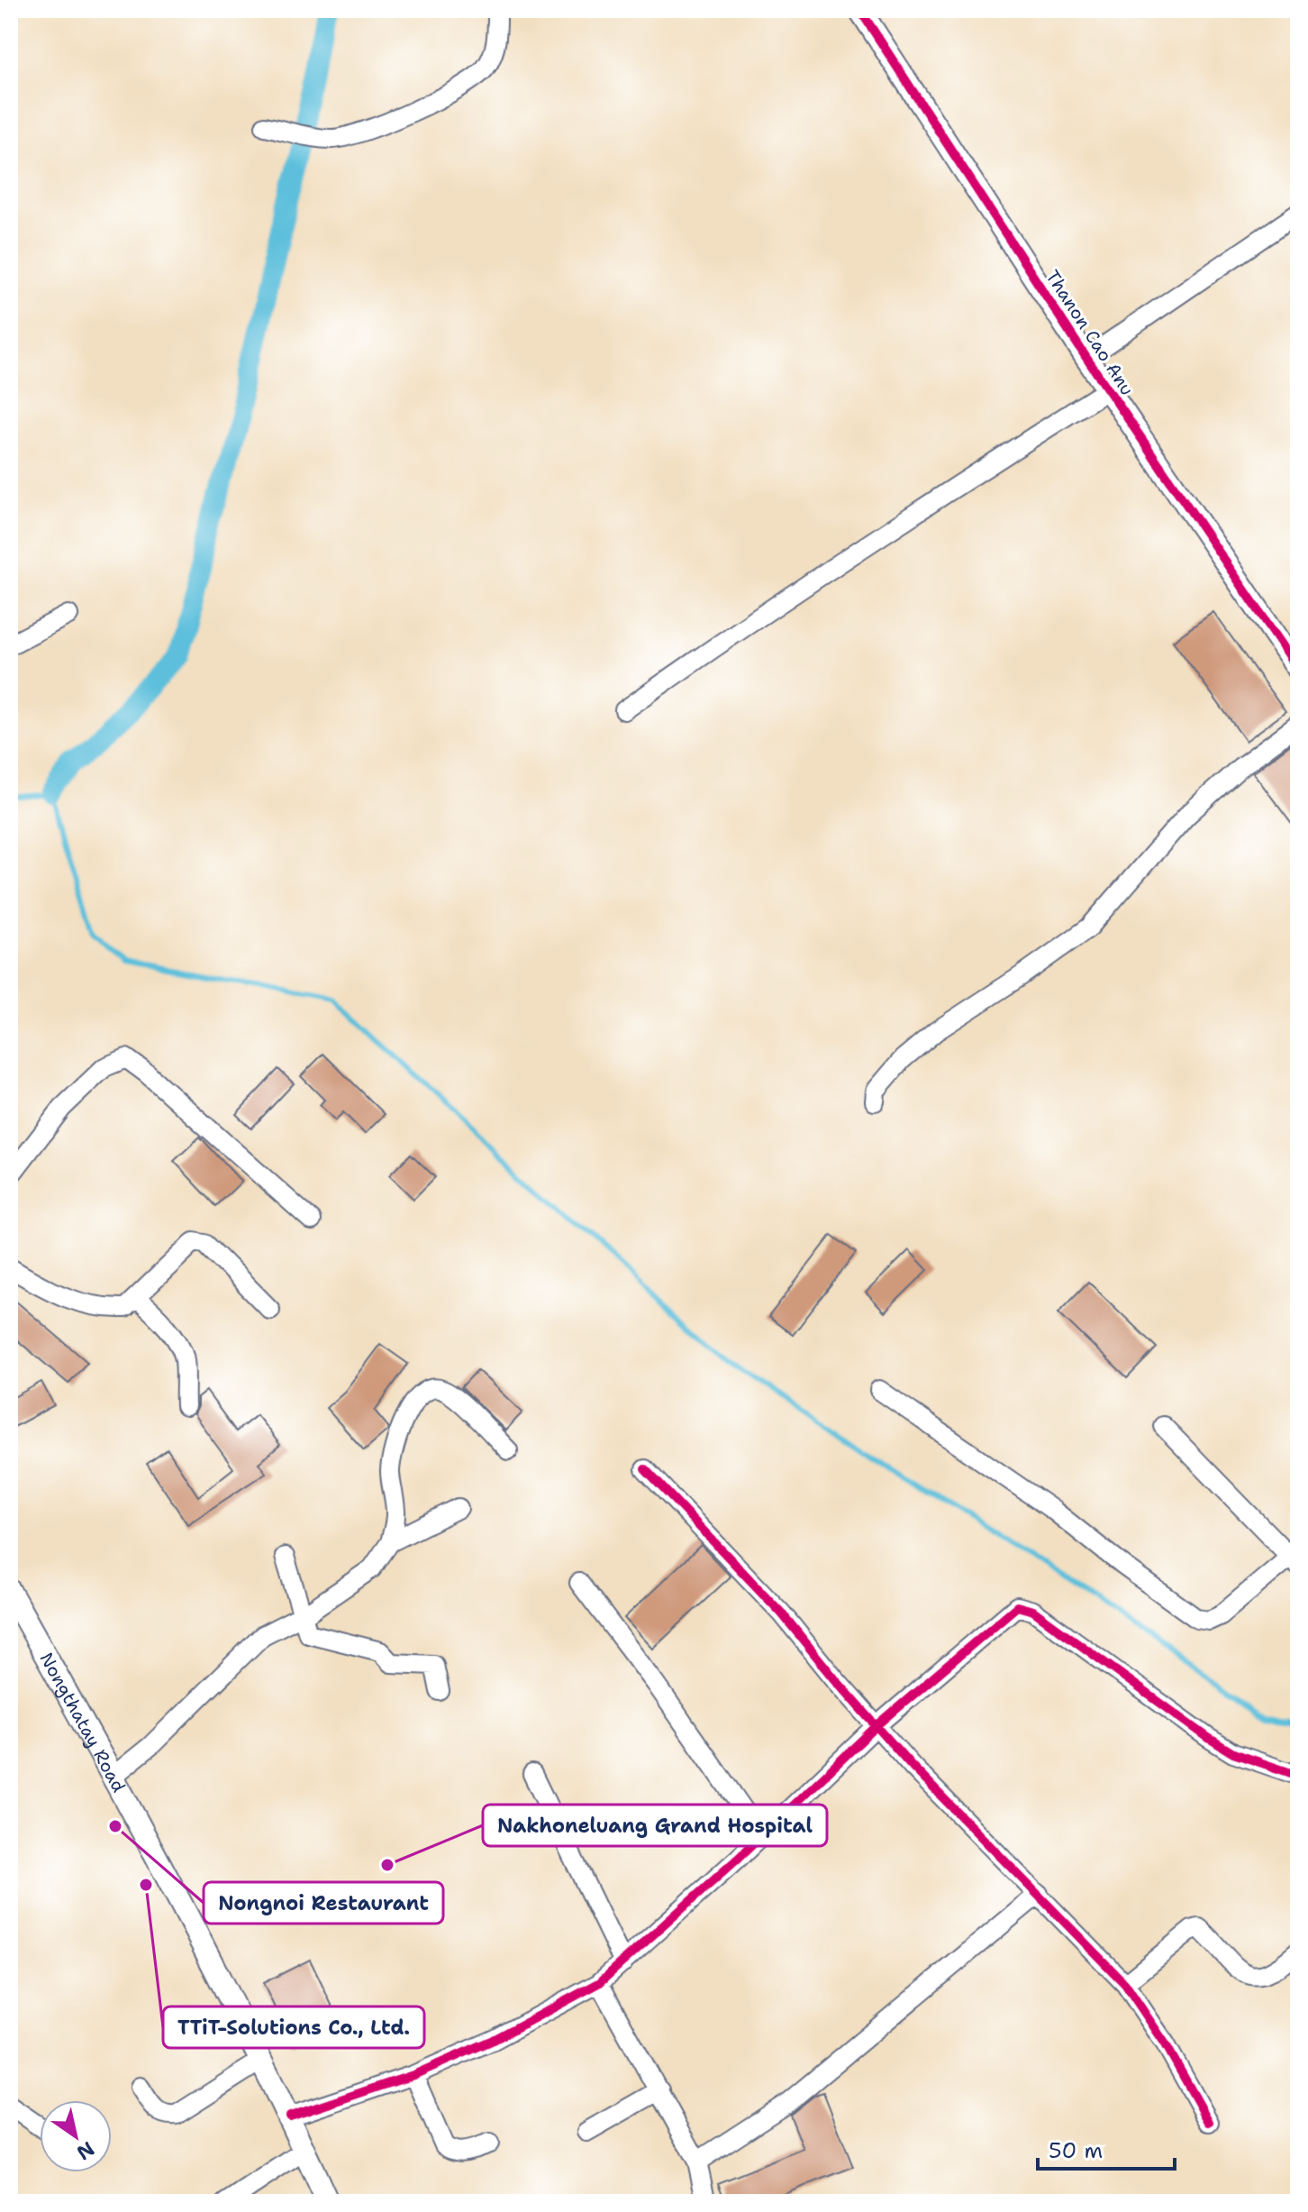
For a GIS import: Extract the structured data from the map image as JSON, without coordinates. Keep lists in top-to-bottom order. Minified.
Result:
{"streets":{"street":["Thanon Cao Anu","Nongthatay Road"]},"places":["Nongnoi Restaurant","Nakhoneluang Grand Hospital","TTiT-Solutions Co., Ltd."],"scale_bar":"50 m","north":"bottom right"}
